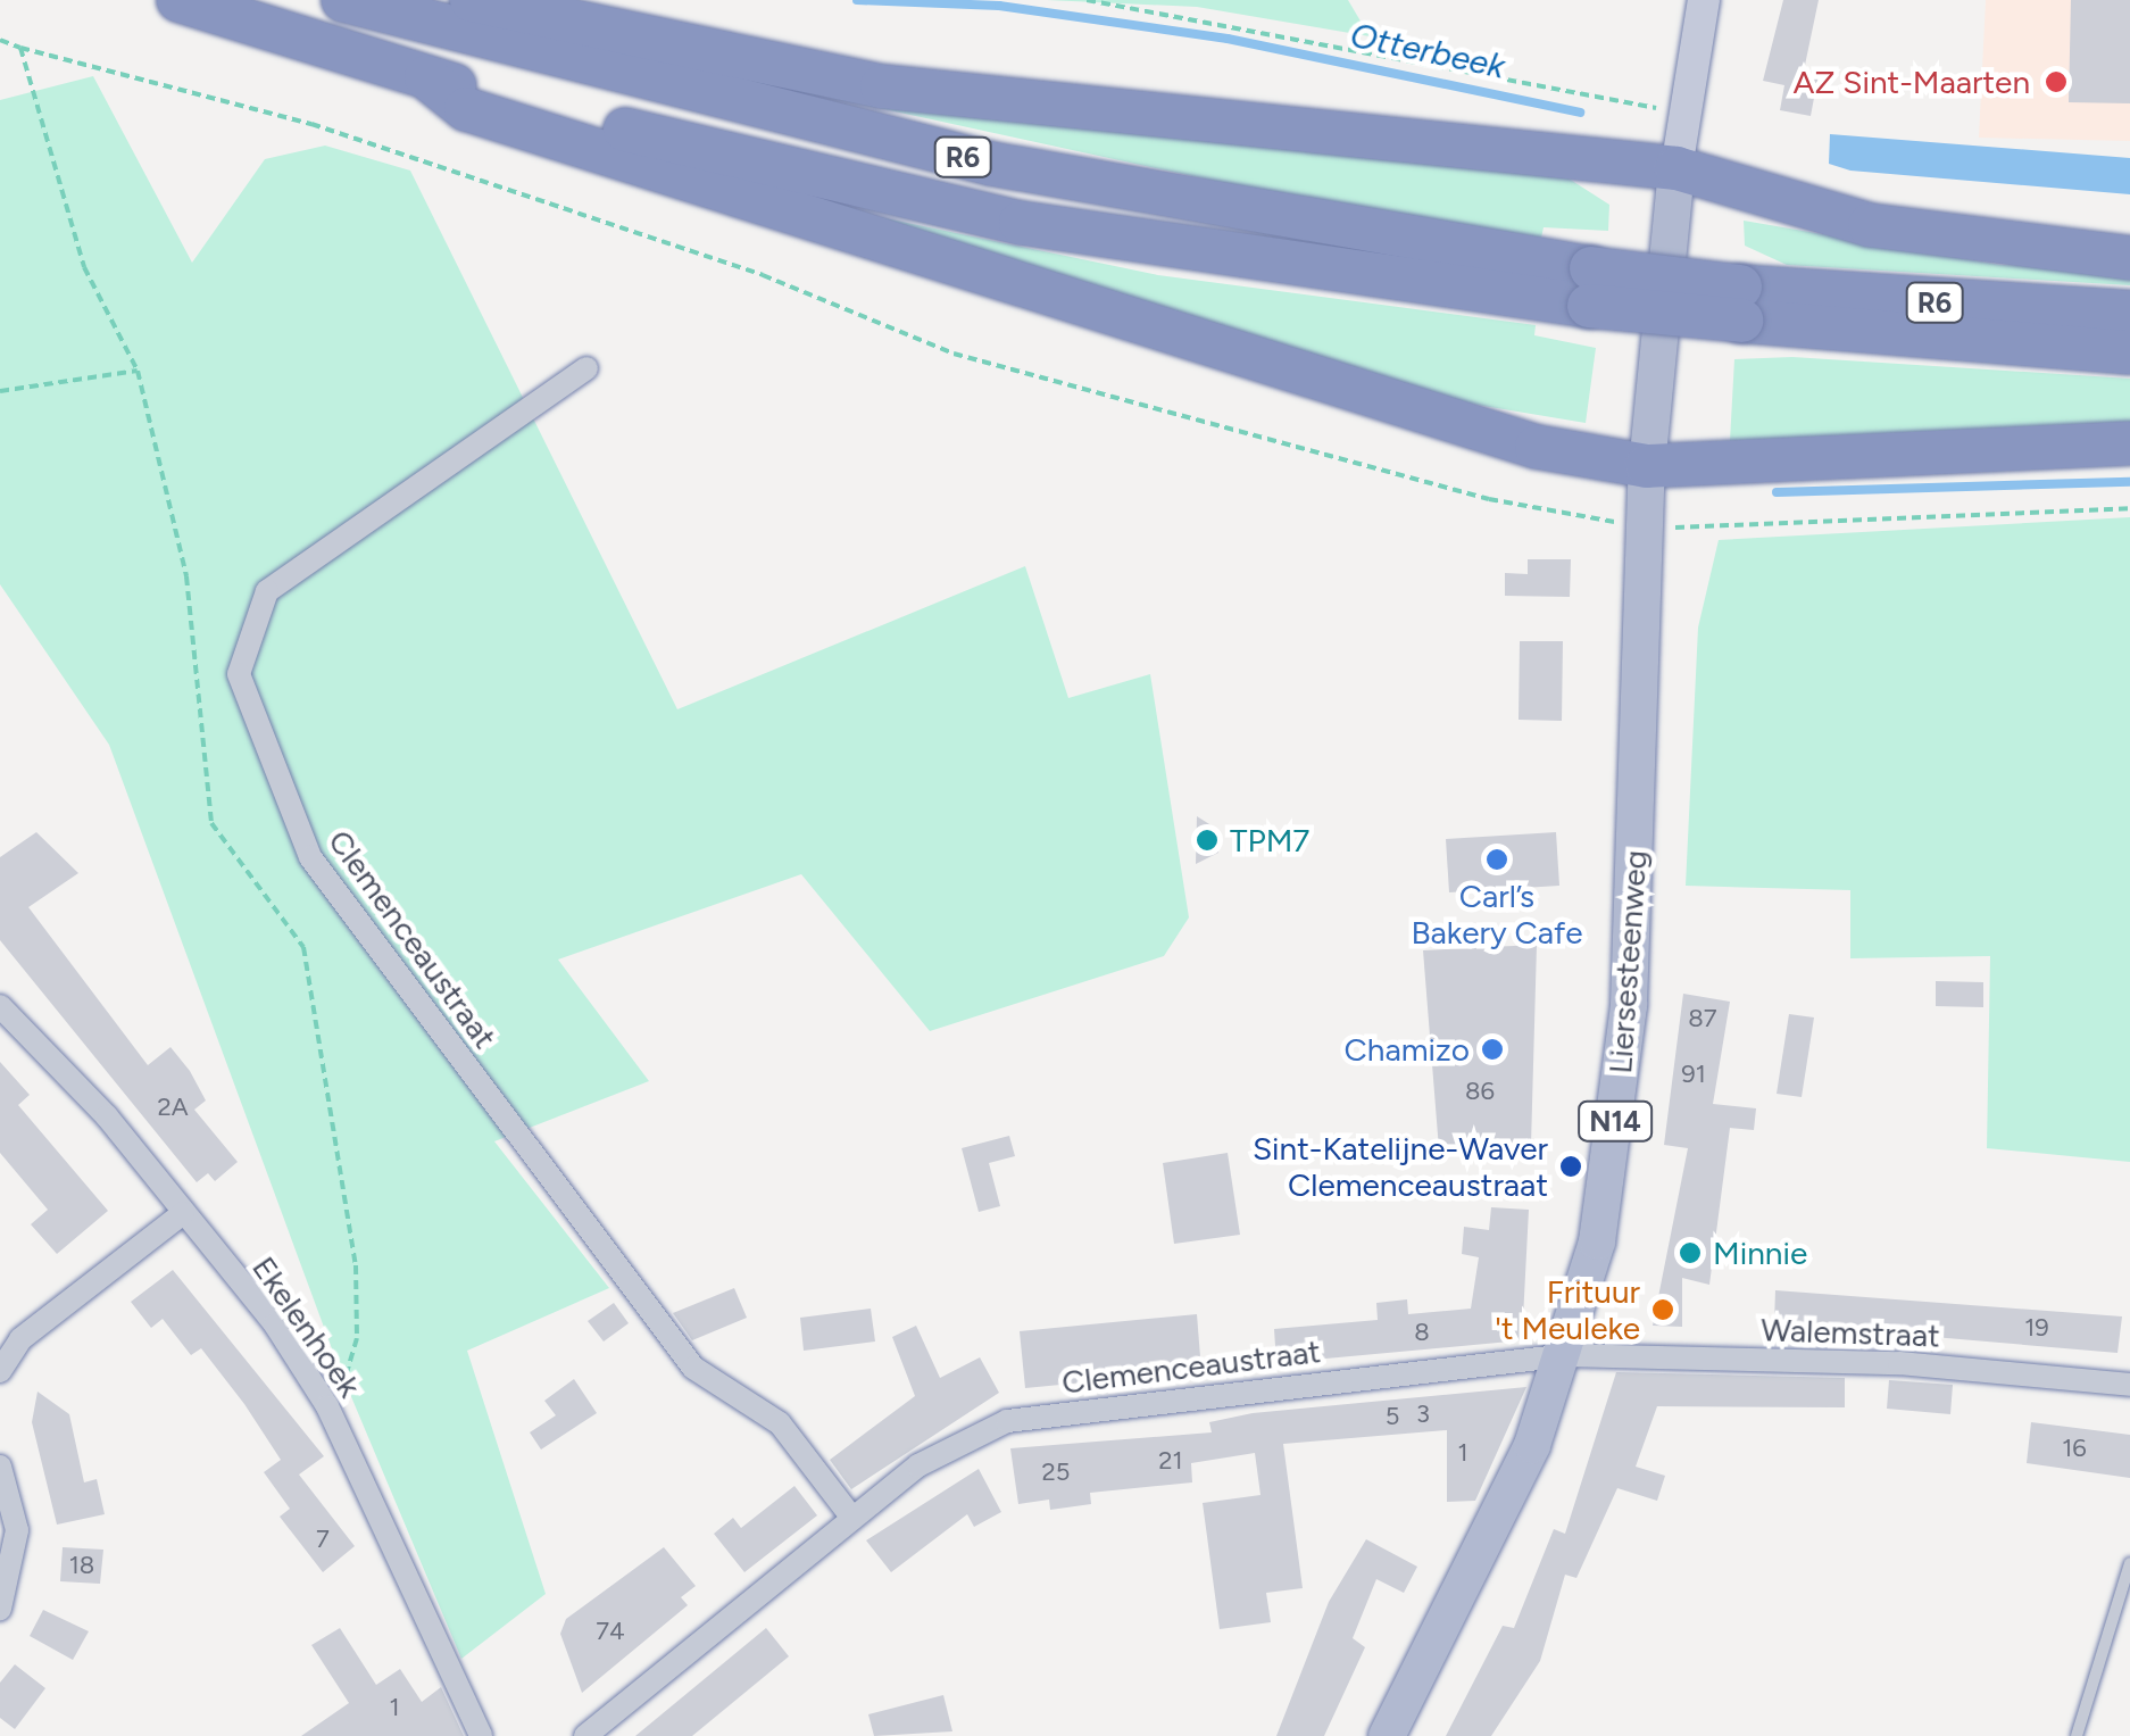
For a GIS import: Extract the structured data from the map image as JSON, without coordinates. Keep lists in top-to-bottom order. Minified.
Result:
{"streets":{"highway":["R6"],"main road":["Liersesteenweg","N14"],"street":["Clemenceaustraat","Ekelenhoek","Walemstraat"]},"crossings":[["Clemenceaustraat","Liersesteenweg"],["Clemenceaustraat","Walemstraat"],["Liersesteenweg","N14"],["Liersesteenweg","Walemstraat"]],"water":["Otterbeek"],"places":["AZ Sint-Maarten","TPM7","Carl’s Bakery Cafe","Chamizo","Sint-Katelijne-Waver Clemenceaustraat","Minnie","Frituur 't Meuleke"],"house_numbers":["87","91","86","2A","19","8","3","5","16","1","21","25","7","18","74","1"]}
